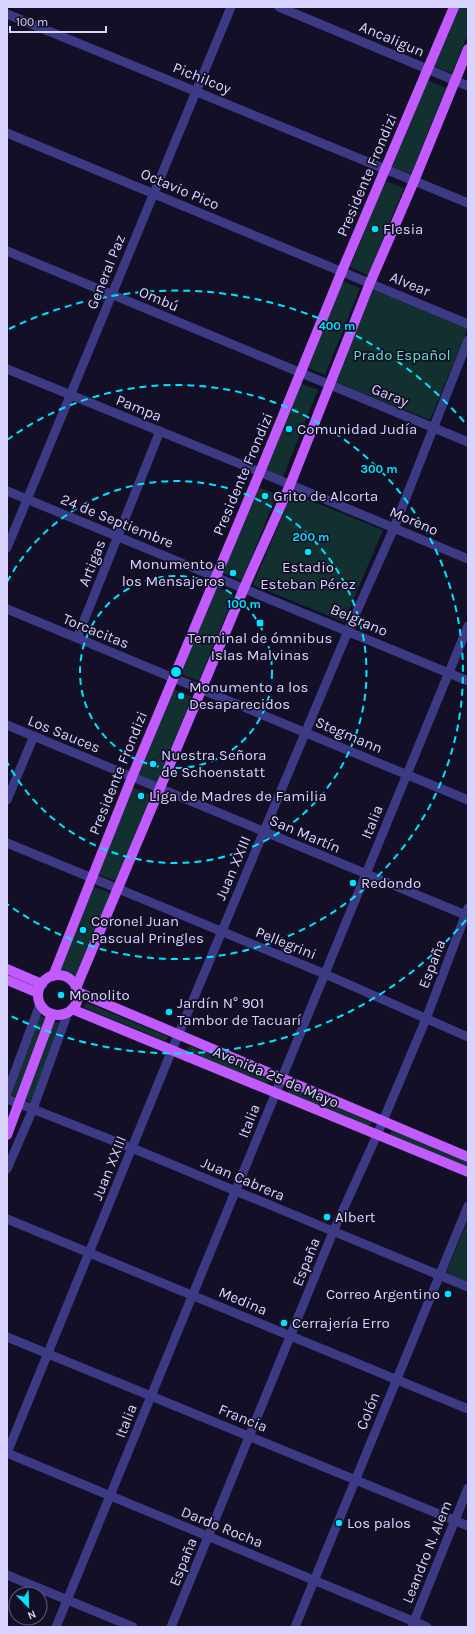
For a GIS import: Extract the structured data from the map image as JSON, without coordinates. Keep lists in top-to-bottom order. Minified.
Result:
{"streets":{"main road":["Presidente Frondizi","Avenida 25 de Mayo"],"street":["Ancaligun","Pichilcoy","Octavio Pico","General Paz","Alvear","Ombú","Garay","Pampa","24 de Septiembre","Moreno","Artigas","Belgrano","Torcacitas","Los Sauces","Stegmann","Italia","San Martín","Juan XXIII","Pellegrini","España","Juan Cabrera","Medina","Colón","Francia","Dardo Rocha","Leandro N. Alem"]},"crossings":[["Ancaligun","Presidente Frondizi"],["Pichilcoy","Presidente Frondizi"],["Pichilcoy","General Paz"],["Presidente Frondizi","Octavio Pico"],["Presidente Frondizi","Alvear"],["Presidente Frondizi","Ombú"],["Presidente Frondizi","Garay"],["Presidente Frondizi","Pampa"],["Presidente Frondizi","24 de Septiembre"],["Presidente Frondizi","Moreno"],["Presidente Frondizi","Belgrano"],["Presidente Frondizi","Torcacitas"],["Presidente Frondizi","Los Sauces"],["Presidente Frondizi","Stegmann"],["Presidente Frondizi","San Martín"],["Presidente Frondizi","Pellegrini"],["Presidente Frondizi","Avenida 25 de Mayo"],["Octavio Pico","General Paz"],["Octavio Pico","Alvear"],["General Paz","Ombú"],["General Paz","Pampa"],["General Paz","24 de Septiembre"],["Ombú","Garay"],["Garay","Juan XXIII"],["Pampa","Moreno"],["Pampa","Artigas"],["24 de Septiembre","Artigas"],["24 de Septiembre","Belgrano"],["Moreno","Juan XXIII"],["Artigas","Torcacitas"],["Belgrano","Italia"],["Belgrano","Juan XXIII"],["Torcacitas","Stegmann"],["Los Sauces","San Martín"],["Stegmann","Italia"],["Stegmann","Juan XXIII"],["Italia","San Martín"],["Italia","Pellegrini"],["Italia","Avenida 25 de Mayo"],["Italia","Juan Cabrera"],["Italia","Medina"],["Italia","Francia"],["Italia","Dardo Rocha"],["San Martín","Juan XXIII"],["San Martín","España"],["Juan XXIII","Pellegrini"],["Juan XXIII","Avenida 25 de Mayo"],["Juan XXIII","Juan Cabrera"],["Juan XXIII","Medina"],["Juan XXIII","Francia"],["Juan XXIII","Dardo Rocha"],["Pellegrini","España"],["España","Avenida 25 de Mayo"],["España","Juan Cabrera"],["España","Medina"],["España","Francia"],["España","Dardo Rocha"],["Juan Cabrera","Colón"],["Medina","Colón"],["Colón","Francia"],["Colón","Dardo Rocha"],["Francia","Leandro N. Alem"],["Dardo Rocha","Leandro N. Alem"]],"parks":["Prado Español"],"places":{"other":["Flesia","Comunidad Judía","Grito de Alcorta","Estadio Esteban Pérez","Monumento a los Mensajeros","Monumento a los Desaparecidos","Nuestra Señora de Schoenstatt","Liga de Madres de Familia","Redondo","Coronel Juan Pascual Pringles","Monolito","Jardín N° 901 Tambor de Tacuarí","Albert","Correo Argentino","Cerrajería Erro","Los palos"],"transit":["Terminal de ómnibus Islas Malvinas"]},"scale_bar":"100 m","north":"bottom right","rings":["400 m","300 m","200 m","100 m"]}
